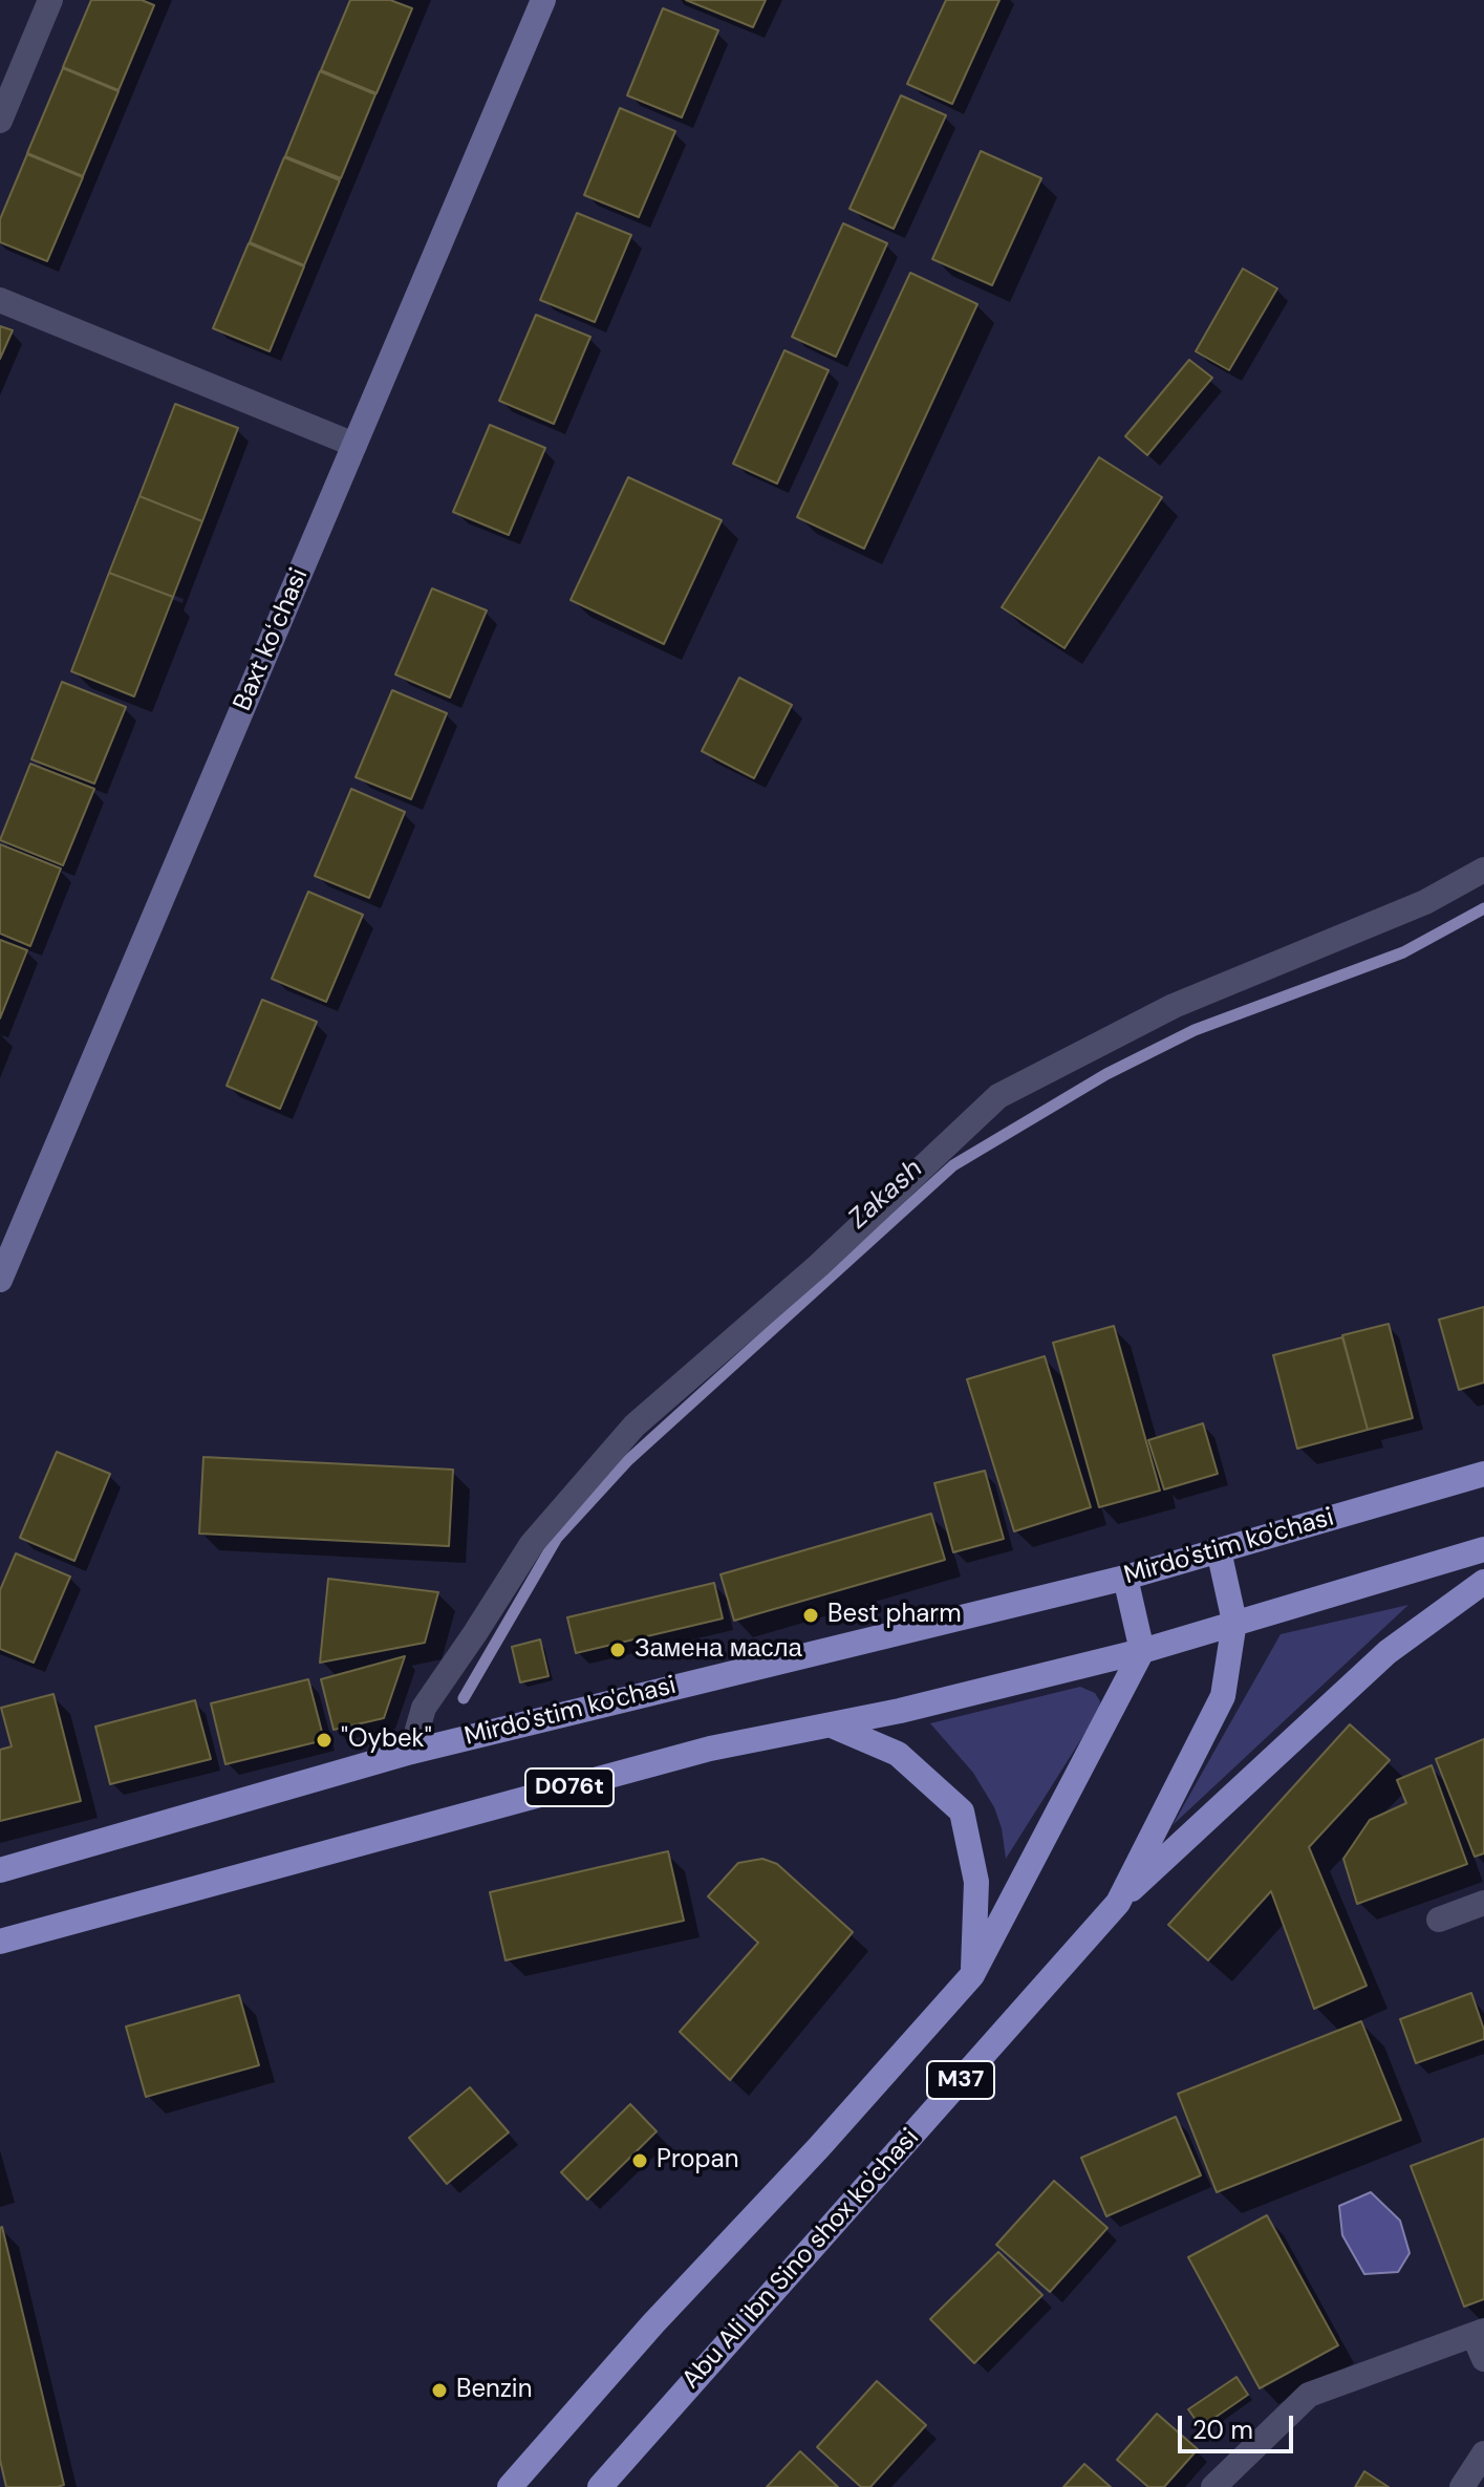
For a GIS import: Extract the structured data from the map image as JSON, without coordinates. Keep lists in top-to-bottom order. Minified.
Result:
{"streets":{"main road":["Baxt koʻchasi","Mirdo'stim ko'chasi","D076t","M37","Abu Ali ibn Sino shox ko'chasi"]},"crossings":[["Mirdo'stim ko'chasi","Abu Ali ibn Sino shox ko'chasi"],["D076t","M37"],["M37","Abu Ali ibn Sino shox ko'chasi"]],"water":["Zakash"],"places":["Best pharm","Замена масла","\"Oybek\"","Propan","Benzin"],"scale_bar":"20 m"}
